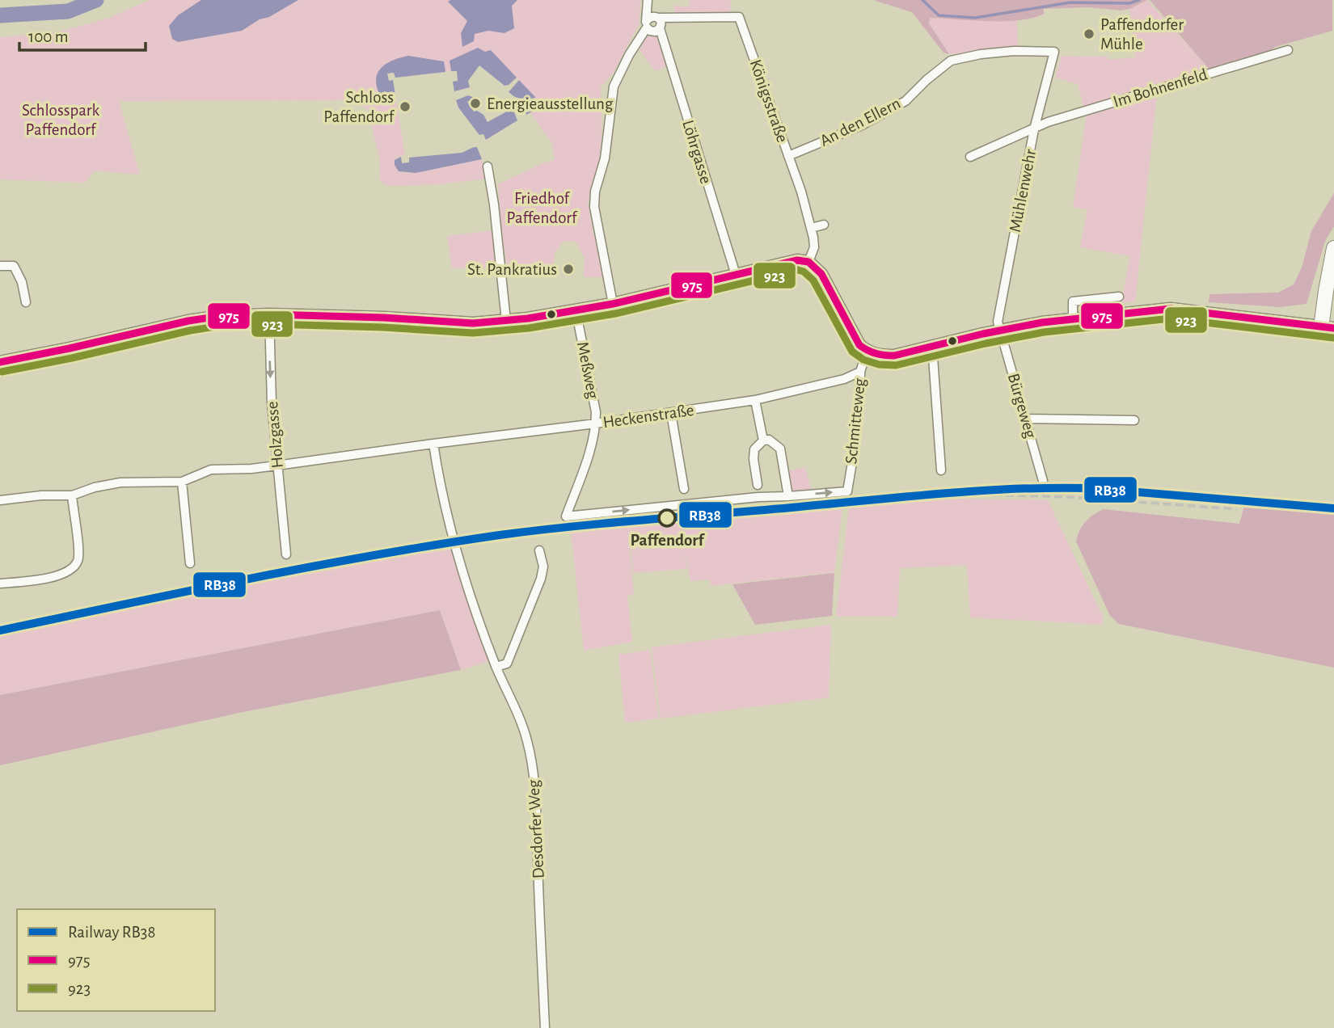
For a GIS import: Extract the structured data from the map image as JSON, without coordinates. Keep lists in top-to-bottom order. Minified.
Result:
{"streets":{"street":["Im Bohnenfeld","Königsstraße","An den Ellern","Löhrgasse","Mühlenwehr","Meßweg","Bürgeweg","Heckenstraße","Schmitteweg","Holzgasse","Desdorfer Weg"]},"crossings":[["Im Bohnenfeld","Mühlenwehr"],["Königsstraße","An den Ellern"],["Königsstraße","Löhrgasse"],["An den Ellern","Mühlenwehr"],["Mühlenwehr","Bürgeweg"],["Meßweg","Heckenstraße"],["Meßweg","Schmitteweg"],["Heckenstraße","Schmitteweg"],["Heckenstraße","Holzgasse"],["Heckenstraße","Desdorfer Weg"]],"one_way":["Holzgasse"],"parks":["Schlosspark Paffendorf","Friedhof Paffendorf"],"places":["Paffendorfer Mühle","Energieausstellung","Schloss Paffendorf","St. Pankratius","Paffendorf"],"lines":["transit line 975","transit line 923","rail line RB38"],"legend":["Railway RB38","975","923"],"scale_bar":"100 m"}
